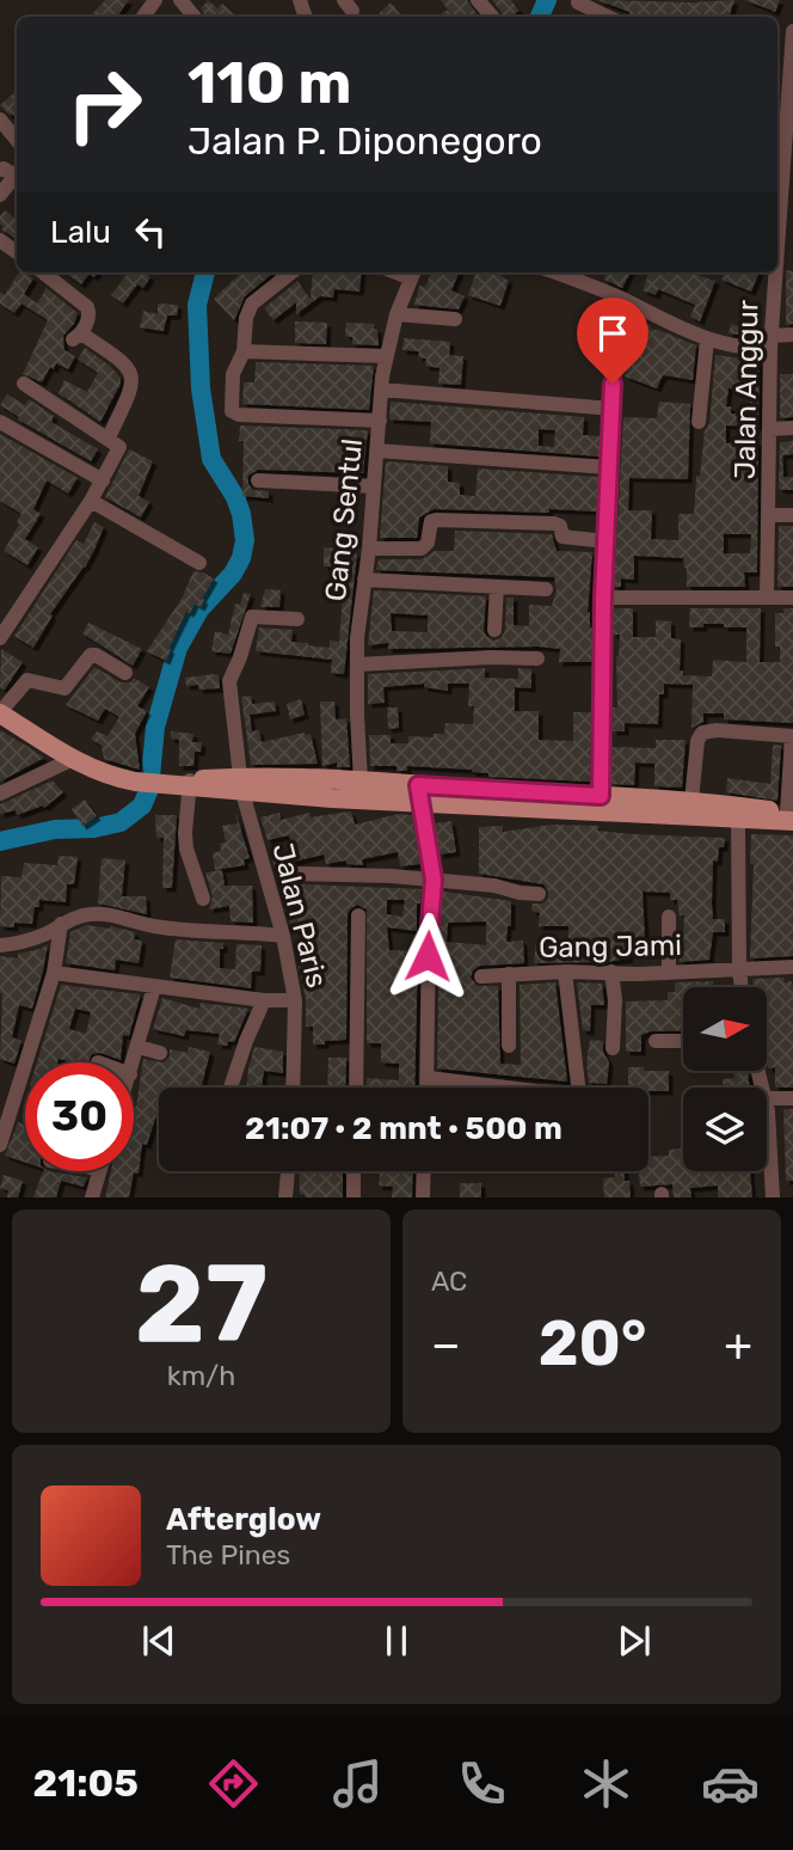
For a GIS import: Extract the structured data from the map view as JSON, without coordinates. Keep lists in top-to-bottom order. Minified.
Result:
{"streets":{"street":["Jalan Anggur","Gang Sentul","Jalan Paris","Gang Jami"]},"north":"right","page":{"turn":["110 m","Jalan P. Diponegoro"],"then":"Lalu","limit":"30","trip":"21:07 · 2 mnt · 500 m","tile":[["27","km/h"],"AC"],"heat":["−","20°","+"],"song":["Afterglow","The Pines"],"tabs":"21:05"}}
